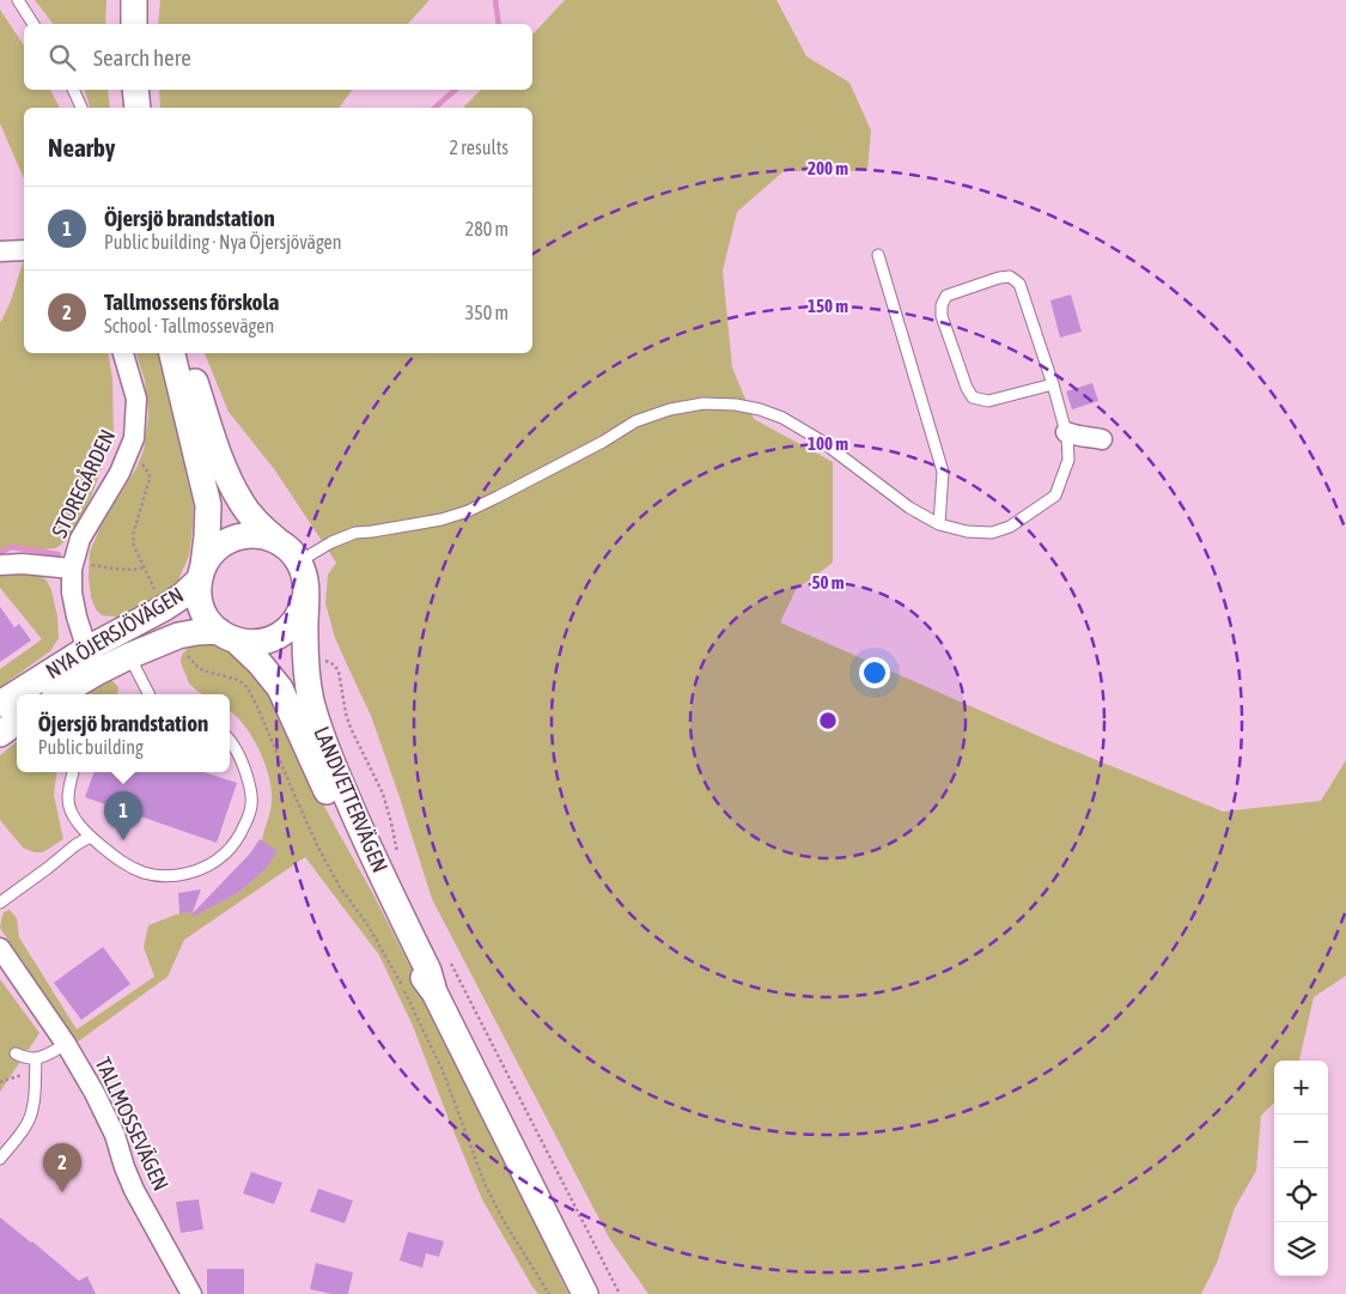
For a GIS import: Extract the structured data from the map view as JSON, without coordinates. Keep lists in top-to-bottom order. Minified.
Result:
{"streets":{"street":["STOREGÅRDEN","NYA ÖJERSJÖVÄGEN","LANDVETTERVÄGEN","TALLMOSSEVÄGEN"]},"crossings":[["STOREGÅRDEN","NYA ÖJERSJÖVÄGEN"],["NYA ÖJERSJÖVÄGEN","LANDVETTERVÄGEN"]],"page":{"search":"Search here","heading":["Nearby","2 results"],"list":[{"mark":"1","name":"Öjersjö brandstation","note":"Public building · Nya Öjersjövägen","value":"280 m"},{"mark":"2","name":"Tallmossens förskola","note":"School · Tallmossevägen","value":"350 m"}],"popup":["Öjersjö brandstation","Public building"],"pins":["1","2"],"map_buttons":["+","−"]},"rings":["200 m","150 m","100 m","50 m"]}
